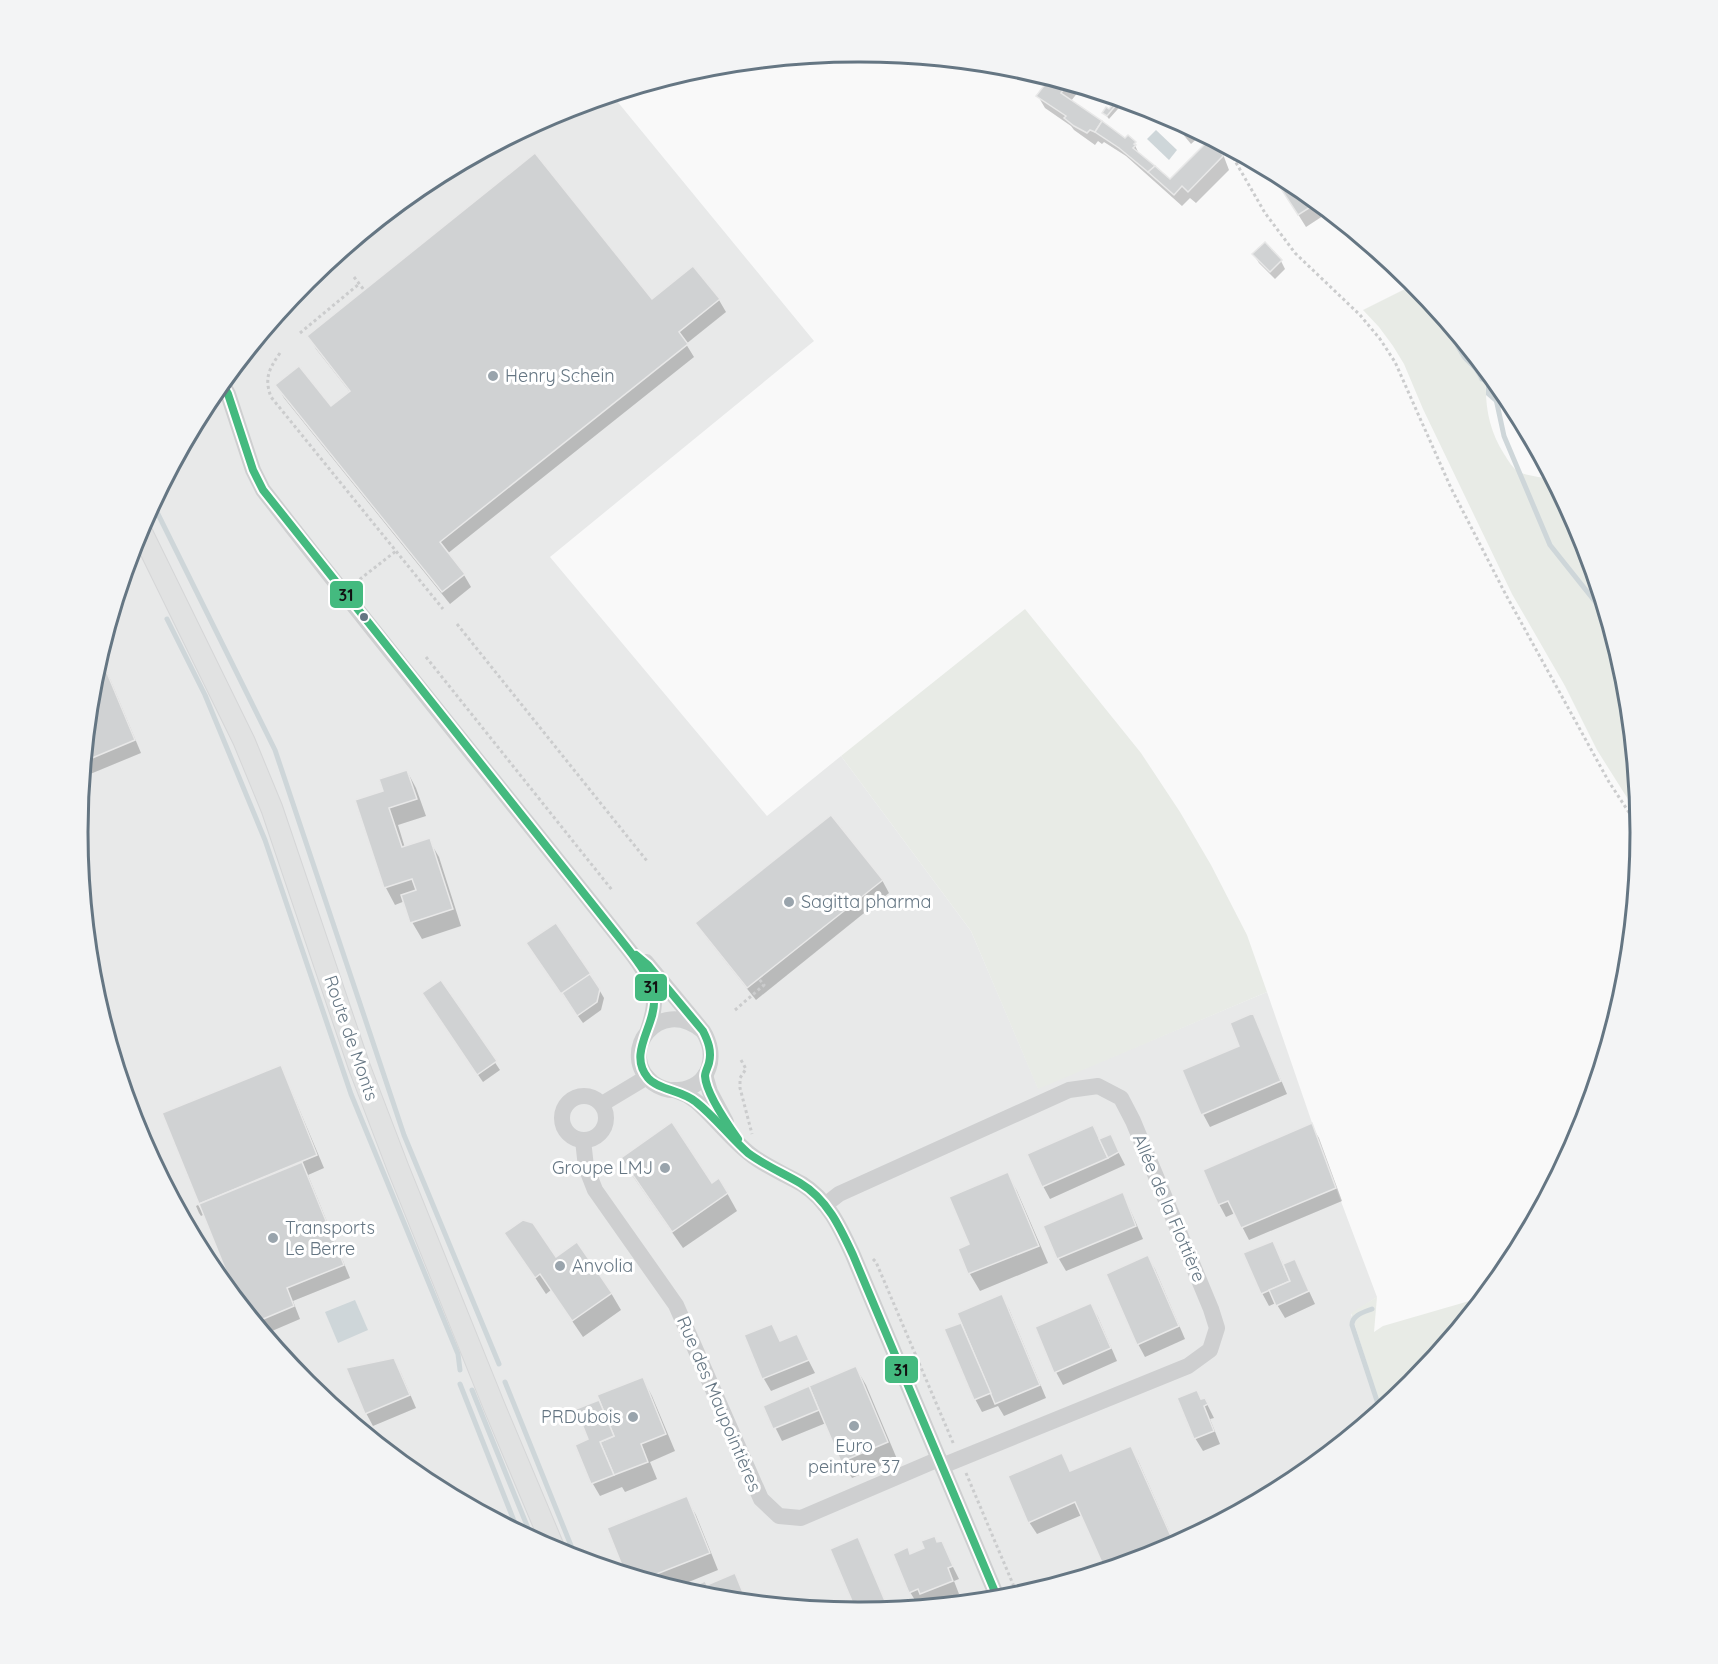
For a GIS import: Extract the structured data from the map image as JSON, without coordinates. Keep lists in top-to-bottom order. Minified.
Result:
{"streets":{"main road":["Route de Monts"],"street":["Allée de la Flottière","Rue des Maupointières"]},"crossings":[["Allée de la Flottière","Rue des Maupointières"]],"places":["Henry Schein","Sagitta pharma","Groupe LMJ","Transports Le Berre","Anvolia","PRDubois","Euro peinture 37"],"lines":["transit line 31"]}
